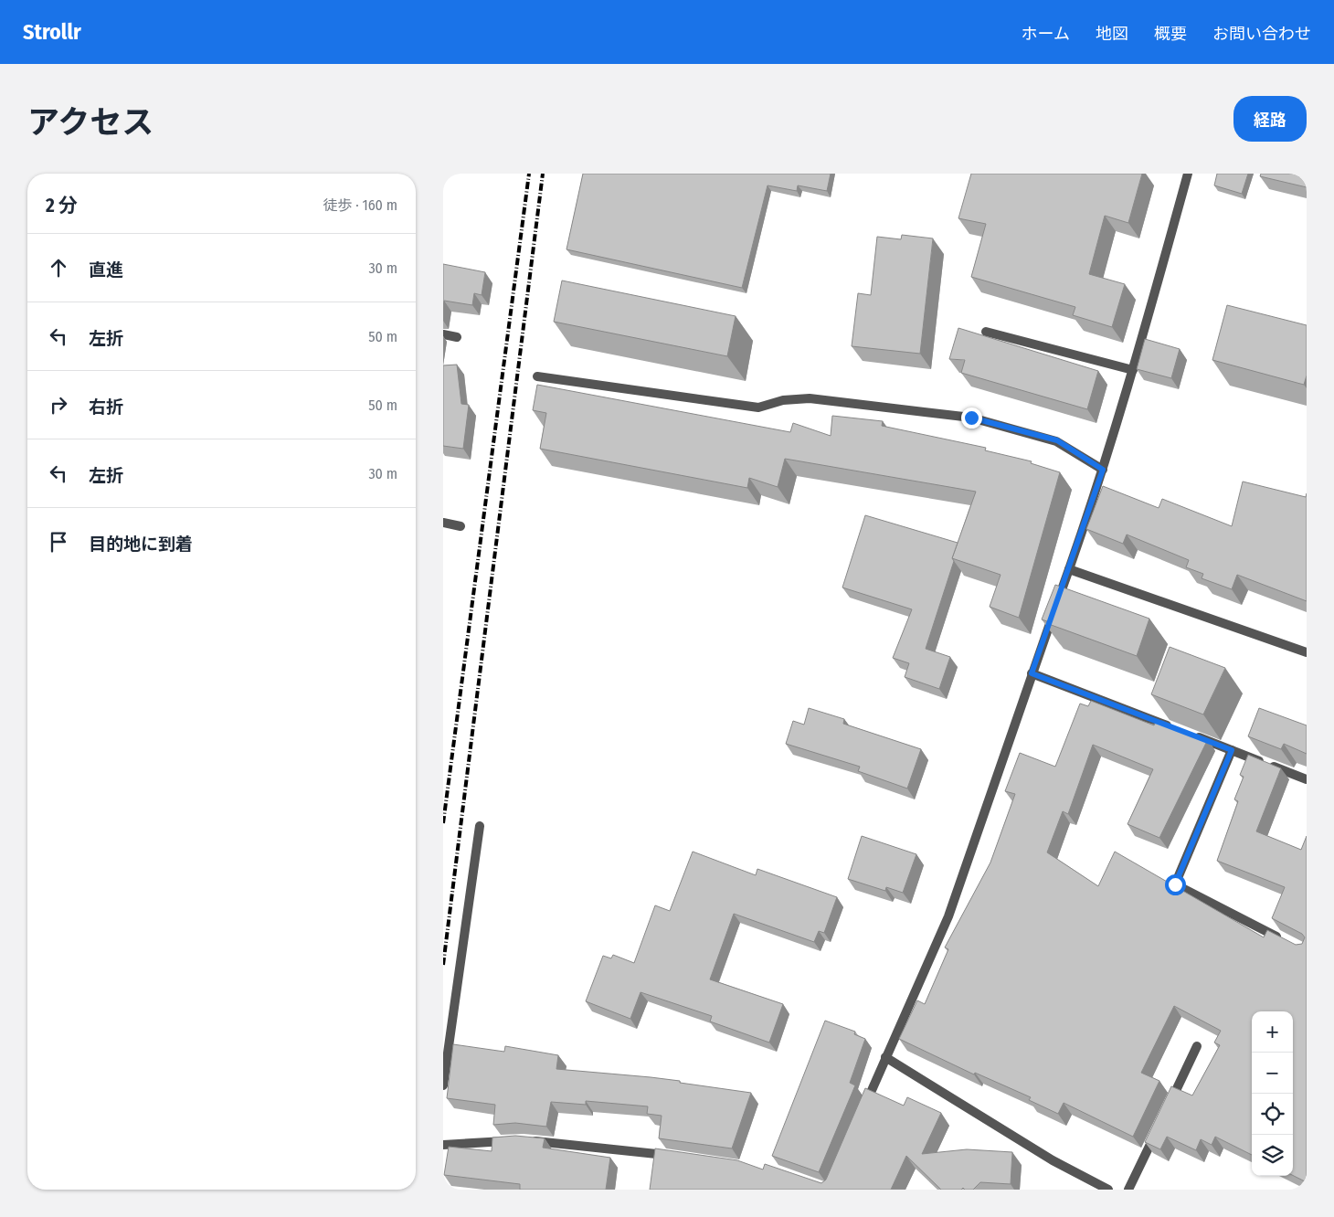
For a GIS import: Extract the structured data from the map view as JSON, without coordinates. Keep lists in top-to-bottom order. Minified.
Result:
{"page":{"header":"Strollr","nav":["ホーム","地図","概要","お問い合わせ"],"title":"アクセス","buttons":"経路","heading":["2 分","徒歩 · 160 m"],"list":[["直進","30 m"],["左折","50 m"],["右折","50 m"],["左折","30 m"],"目的地に到着"],"map_buttons":["+","−"]}}
